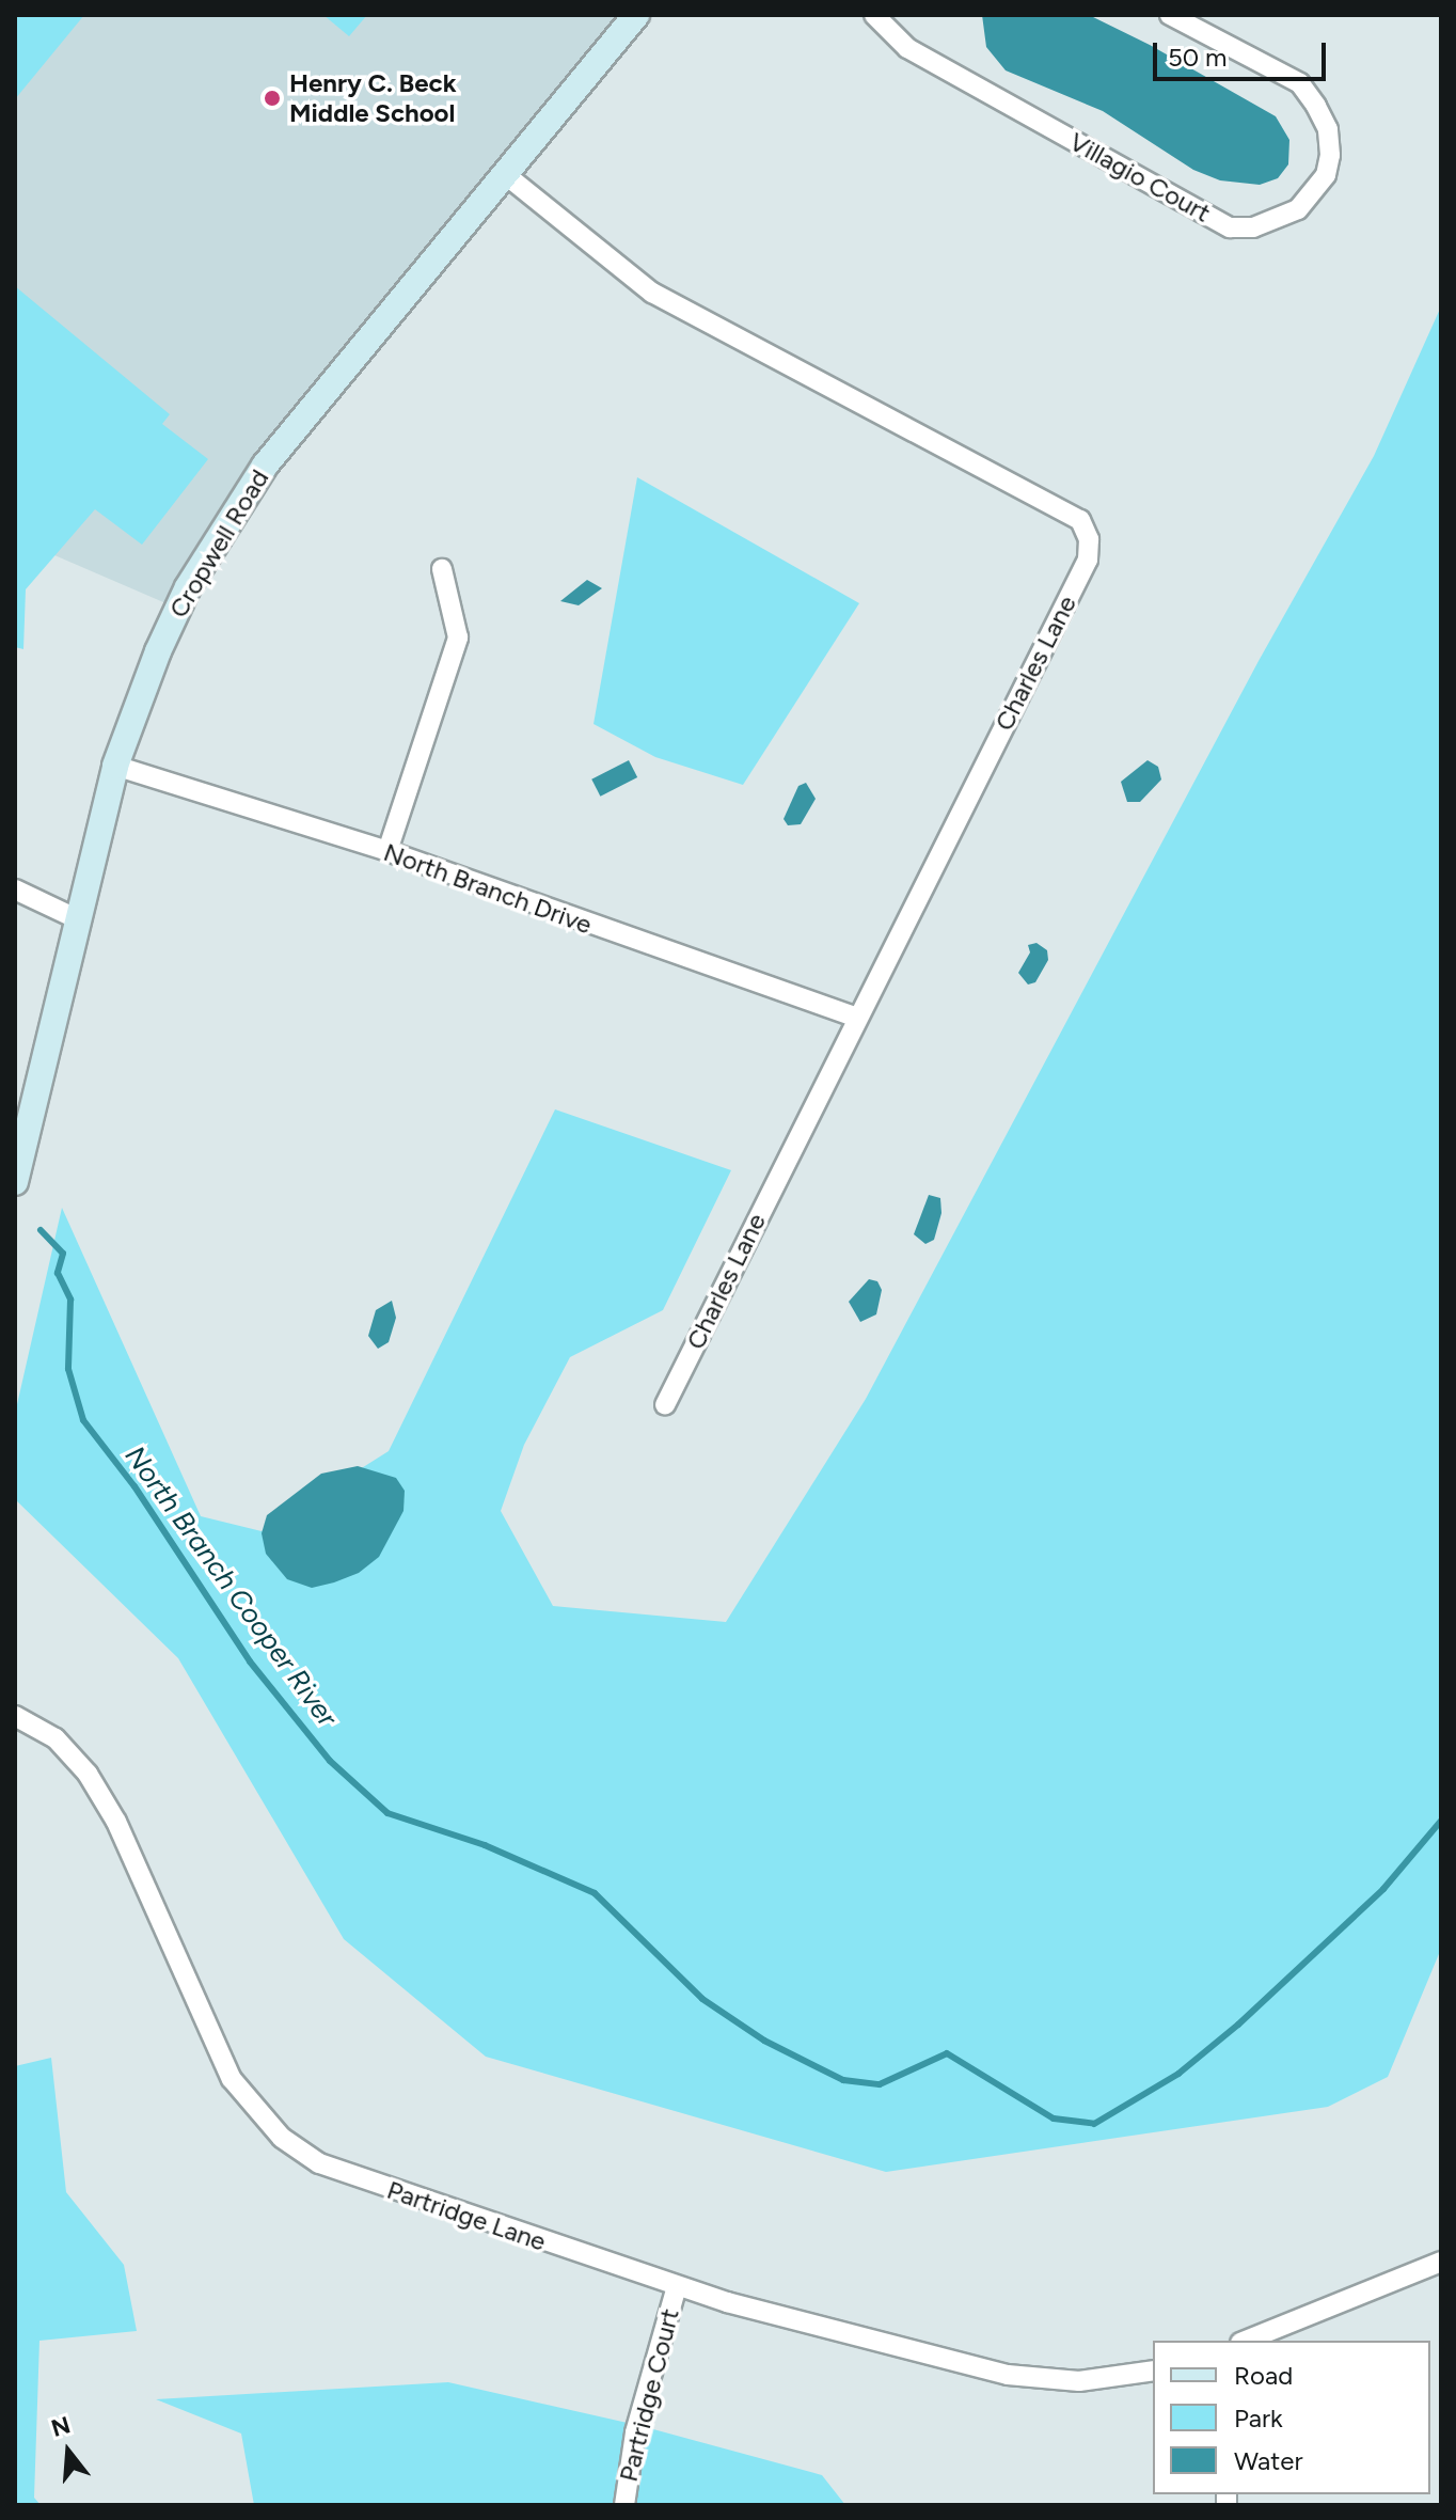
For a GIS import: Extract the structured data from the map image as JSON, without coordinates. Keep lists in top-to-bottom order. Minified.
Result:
{"streets":{"street":["Villagio Court","Cropwell Road","Charles Lane","North Branch Drive","Partridge Lane","Partridge Court"]},"crossings":[["Cropwell Road","Charles Lane"],["Cropwell Road","North Branch Drive"],["Charles Lane","North Branch Drive"],["Partridge Lane","Partridge Court"]],"water":["North Branch Cooper River"],"places":["Henry C. Beck Middle School"],"legend":["Road","Park","Water"],"scale_bar":"50 m","north":"top"}
